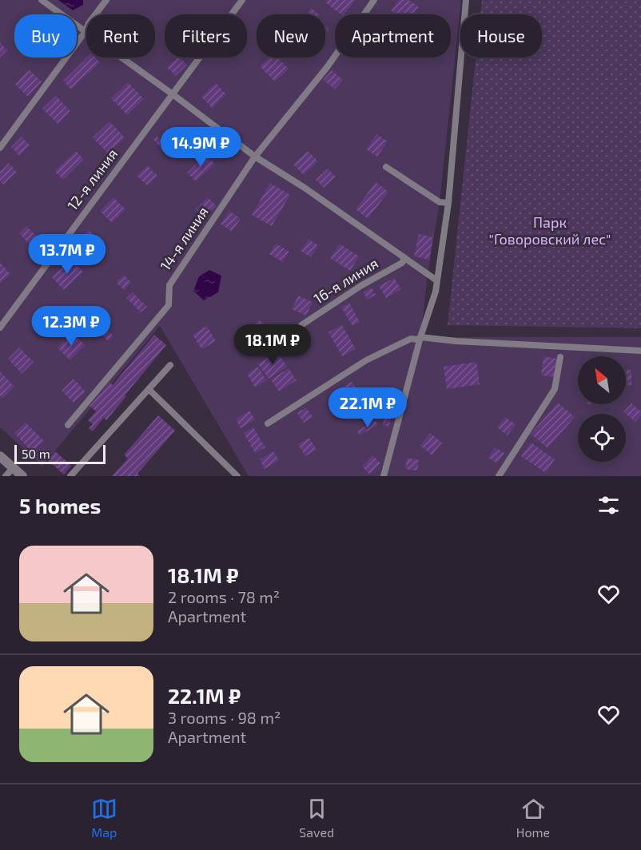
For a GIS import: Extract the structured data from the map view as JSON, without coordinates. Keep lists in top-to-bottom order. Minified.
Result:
{"streets":{"lane":["12-я линия","14-я линия","16-я линия"]},"parks":["Парк \"Говоровский лес\""],"scale_bar":"50 m","north":"top left","page":{"chip":["Buy","Rent","Filters","New","Apartment","House"],"price":["14.9M ₽","13.7M ₽","12.3M ₽","18.1M ₽","22.1M ₽"],"scale":"50 m","heading":"5 homes","list":[{"name":"18.1M ₽","note":"2 rooms · 78 m² · Apartment"},{"name":"22.1M ₽","note":"3 rooms · 98 m² · Apartment"}],"tabs":["Map","Saved","Home"]}}
